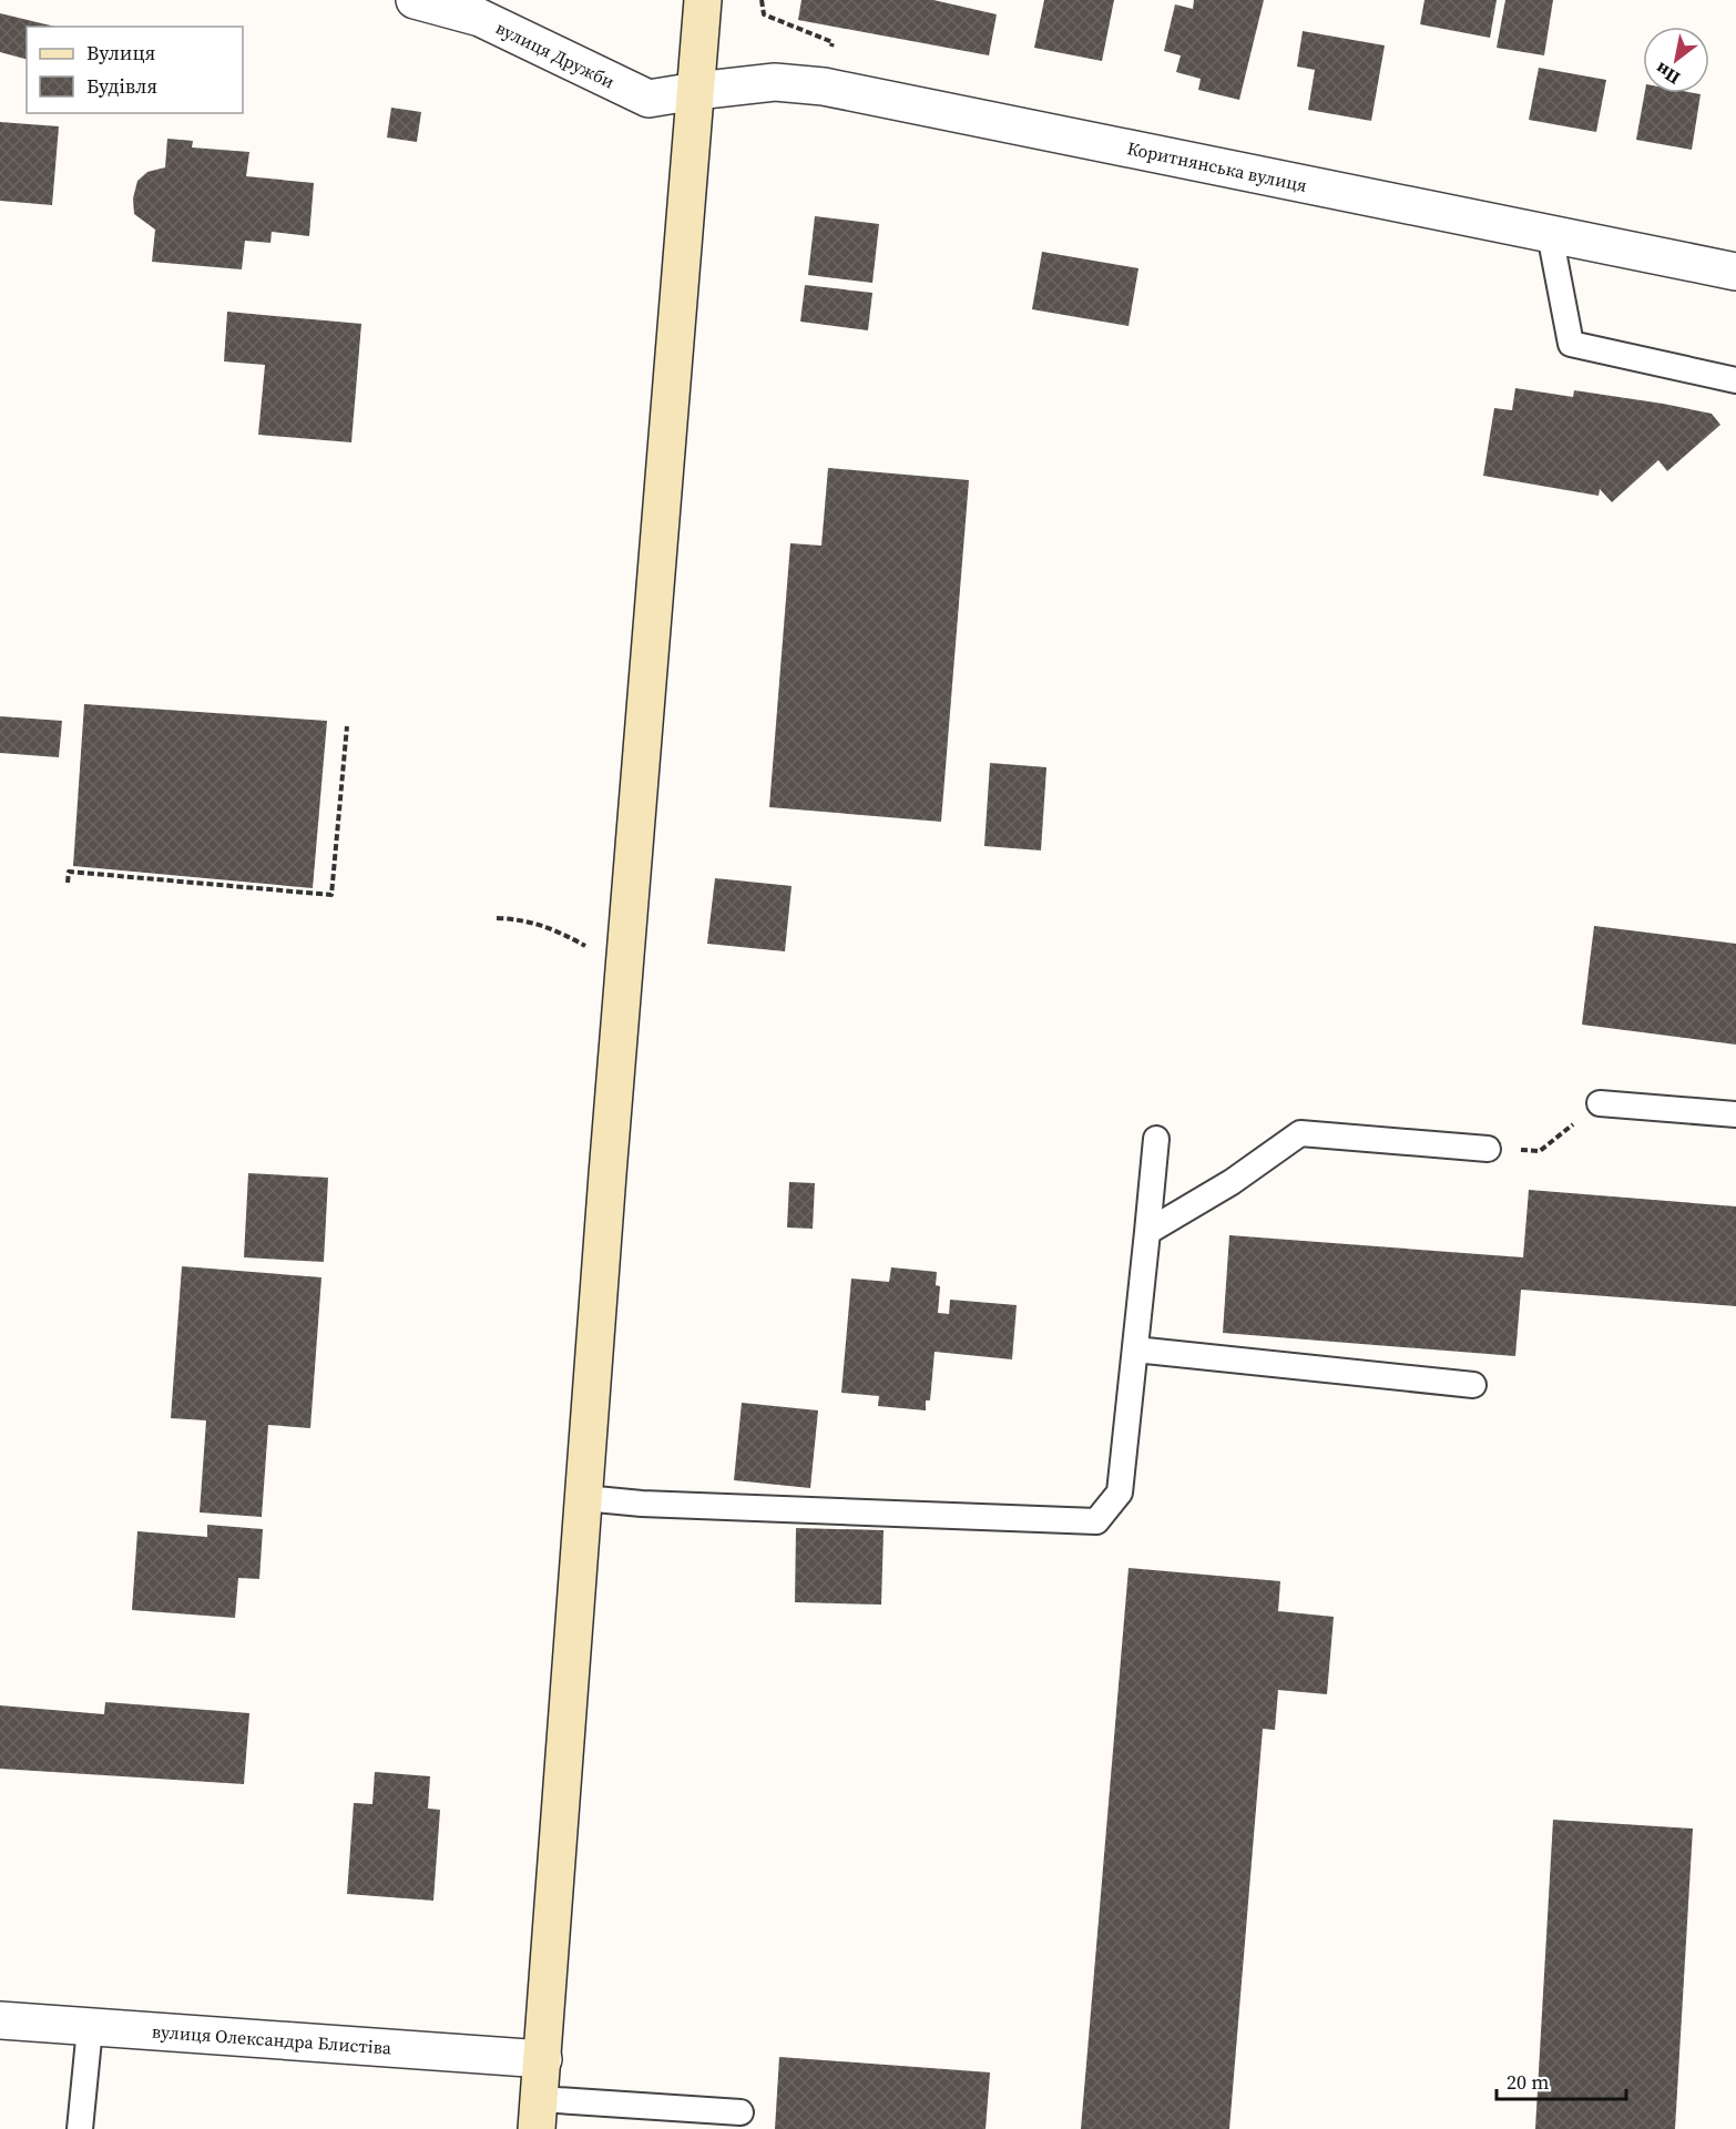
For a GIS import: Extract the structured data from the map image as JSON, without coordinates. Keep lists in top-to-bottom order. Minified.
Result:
{"streets":{"street":["вулиця Дружби","Коритнянська вулиця","вулиця Олександра Блистіва"]},"crossings":[["вулиця Дружби","Коритнянська вулиця"]],"legend":["Вулиця","Будівля"],"scale_bar":"20 m","north":"bottom left"}
